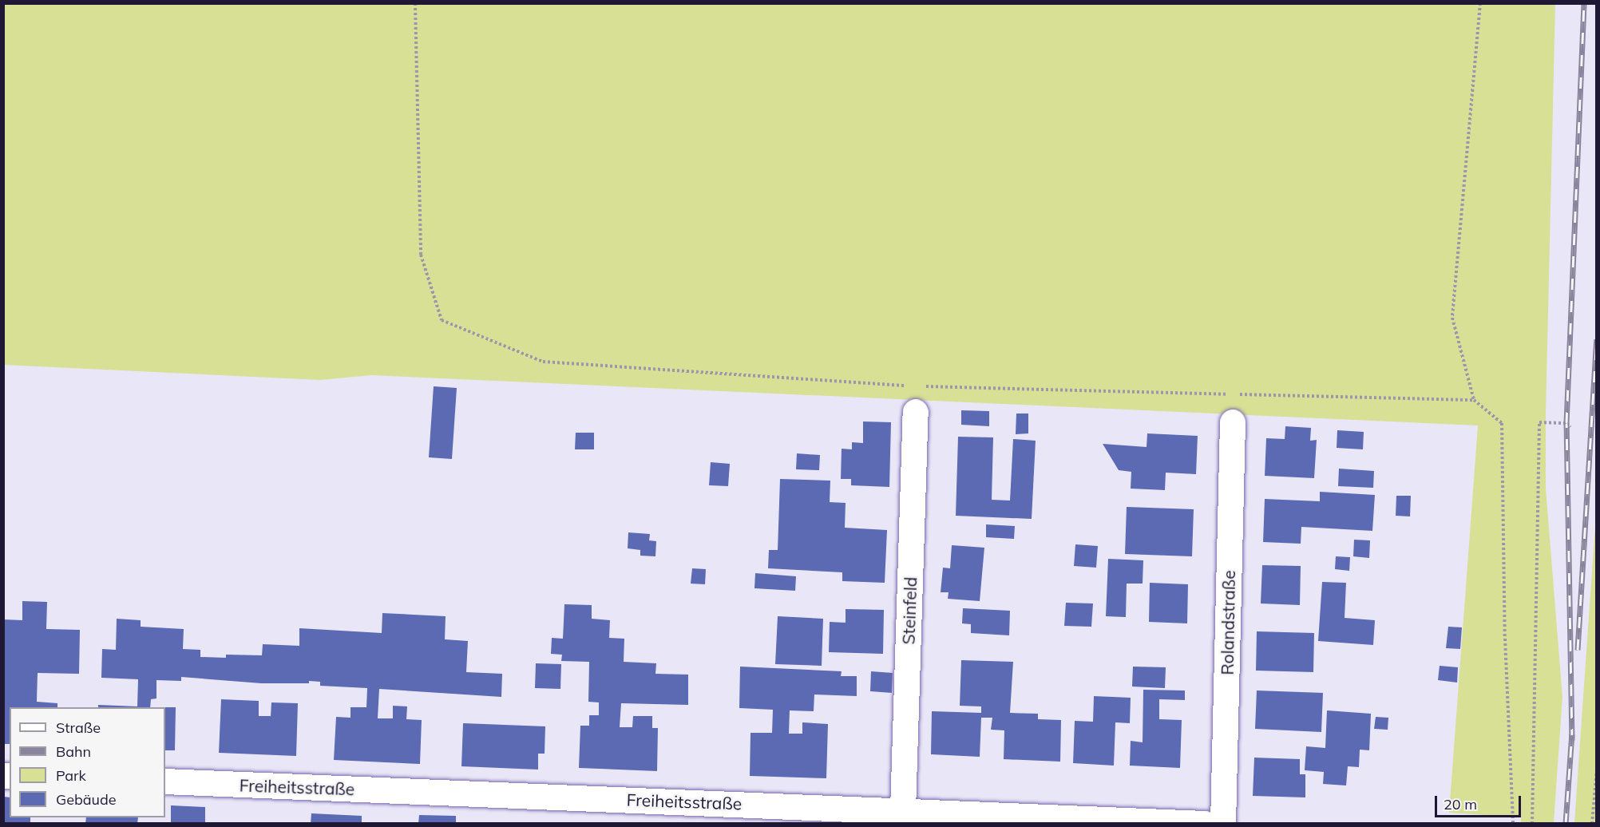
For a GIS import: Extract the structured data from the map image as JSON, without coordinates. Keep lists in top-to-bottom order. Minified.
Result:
{"streets":{"street":["Steinfeld","Rolandstraße","Freiheitsstraße"]},"crossings":[["Steinfeld","Freiheitsstraße"]],"legend":["Straße","Bahn","Park","Gebäude"],"scale_bar":"20 m"}
